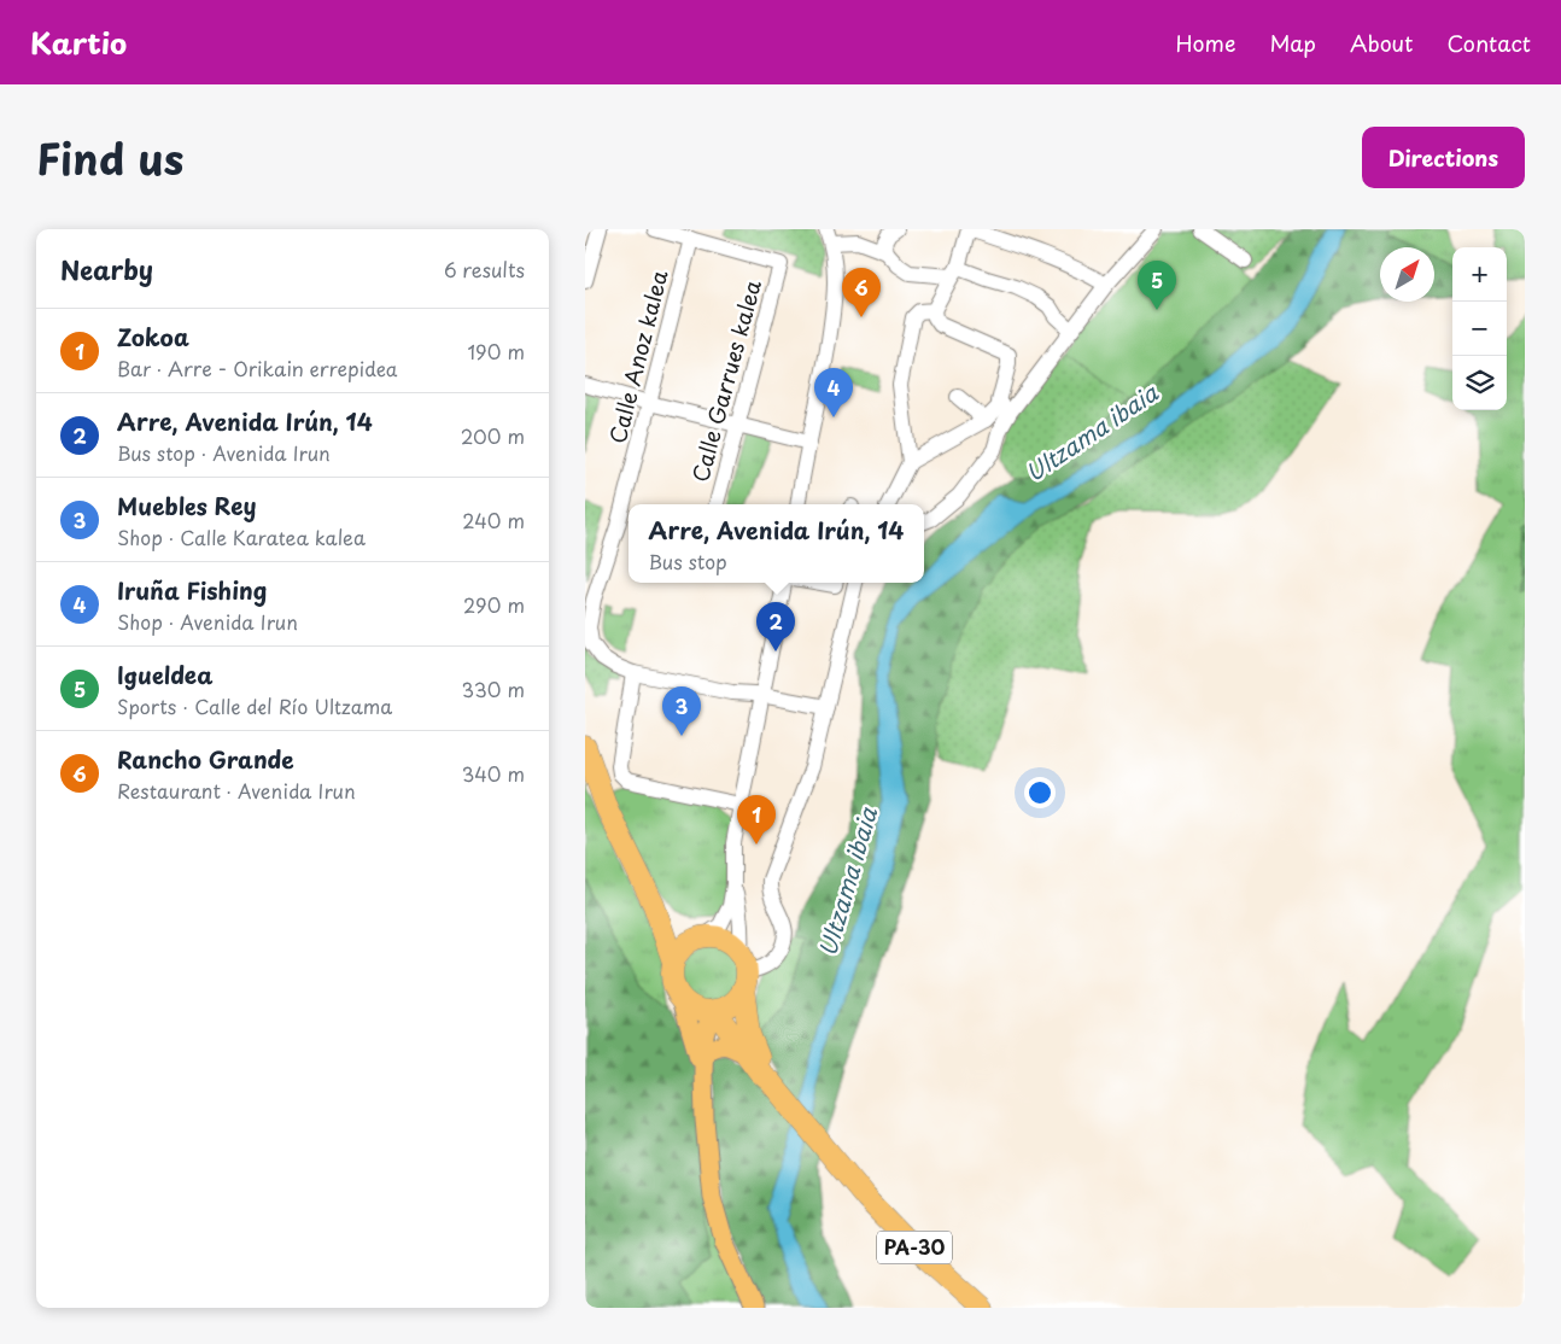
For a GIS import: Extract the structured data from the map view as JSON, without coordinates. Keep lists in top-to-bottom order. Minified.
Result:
{"streets":{"highway":["PA-30"],"street":["Calle Anoz kalea","Calle Garrues kalea"]},"crossings":[["Calle Anoz kalea","Calle Garrues kalea"]],"water":["Ultzama ibaia"],"north":"top right","page":{"header":"Kartio","nav":["Home","Map","About","Contact"],"title":"Find us","buttons":"Directions","heading":["Nearby","6 results"],"map_buttons":["+","−"],"pins":["5","6","4","2","3","1"],"list":[{"mark":"1","name":"Zokoa","note":"Bar · Arre - Orikain errepidea","value":"190 m"},{"mark":"2","name":"Arre, Avenida Irún, 14","note":"Bus stop · Avenida Irun","value":"200 m"},{"mark":"3","name":"Muebles Rey","note":"Shop · Calle Karatea kalea","value":"240 m"},{"mark":"4","name":"Iruña Fishing","note":"Shop · Avenida Irun","value":"290 m"},{"mark":"5","name":"Igueldea","note":"Sports · Calle del Río Ultzama","value":"330 m"},{"mark":"6","name":"Rancho Grande","note":"Restaurant · Avenida Irun","value":"340 m"}],"popup":["Arre, Avenida Irún, 14","Bus stop"]}}
